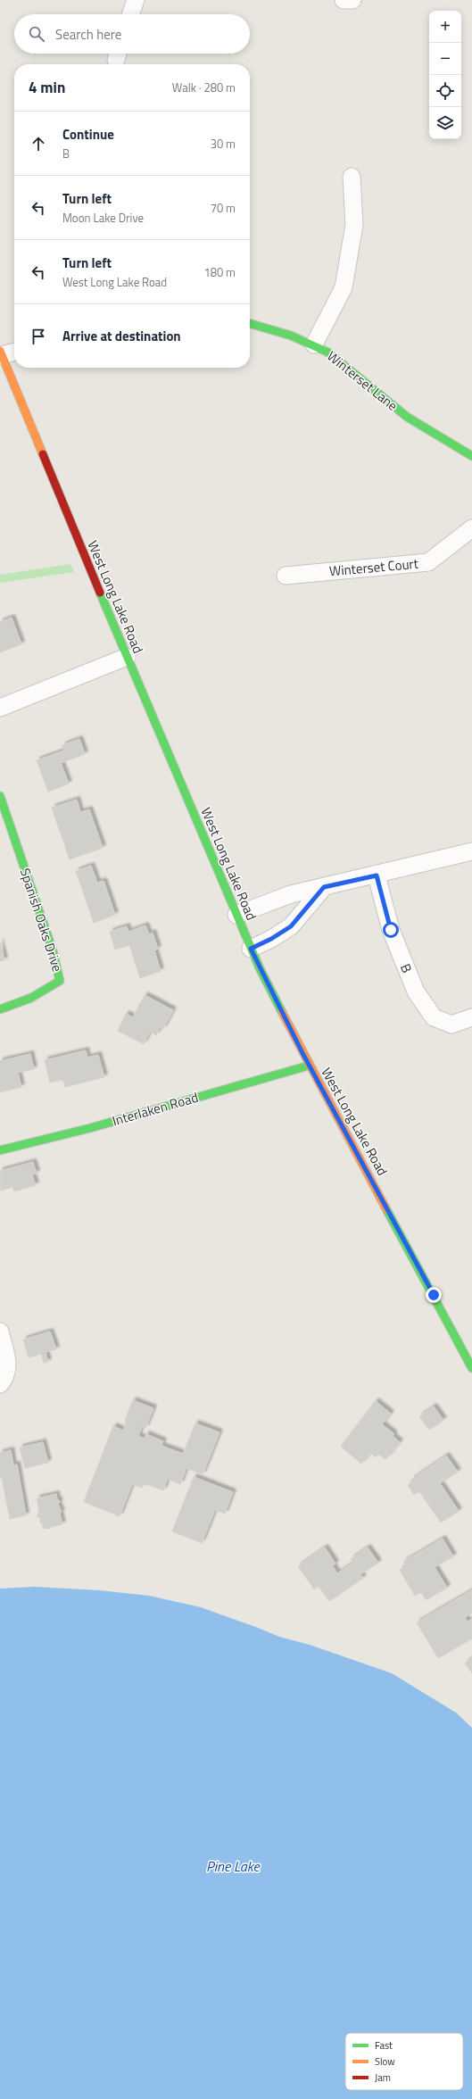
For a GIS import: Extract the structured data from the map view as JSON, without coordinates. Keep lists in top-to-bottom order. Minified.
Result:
{"streets":{"main road":["Winterset Lane","West Long Lake Road","Spanish Oaks Drive","Interlaken Road"],"street":["Winterset Court","B"]},"crossings":[["West Long Lake Road","Interlaken Road"]],"water":["Pine Lake"],"legend":["Fast","Slow","Jam"],"page":{"map_buttons":["+","−"],"search":"Search here","heading":["4 min","Walk · 280 m"],"list":[["Continue","B","30 m"],["Turn left","Moon Lake Drive","70 m"],["Turn left","West Long Lake Road","180 m"],"Arrive at destination"]}}
